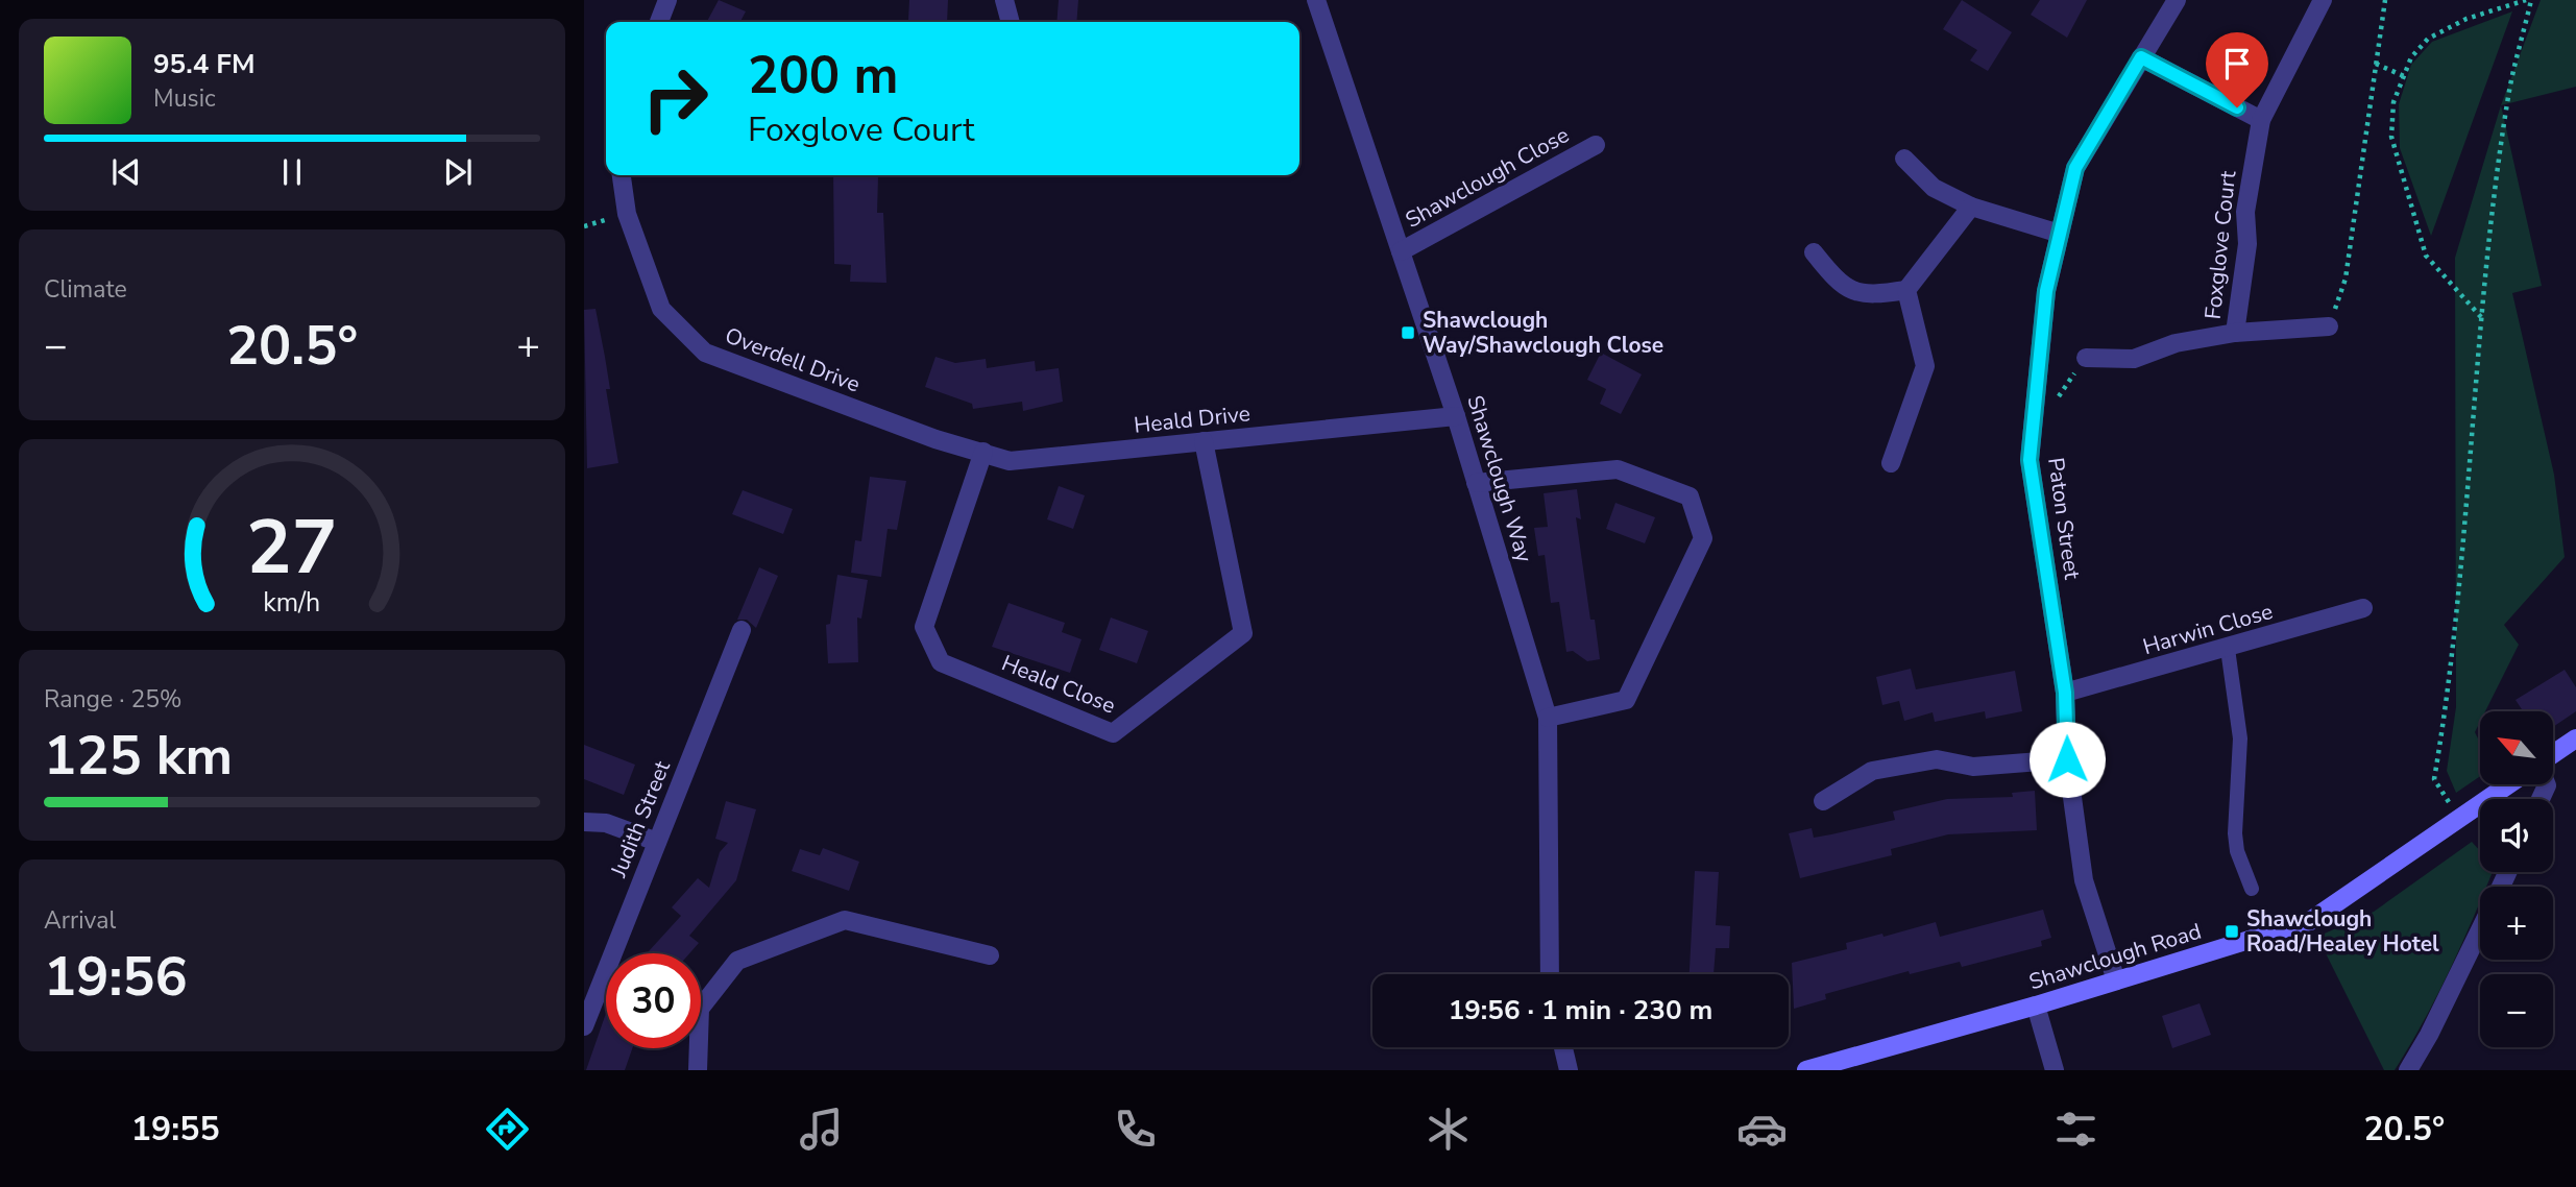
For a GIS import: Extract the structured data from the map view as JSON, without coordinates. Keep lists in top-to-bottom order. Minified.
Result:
{"streets":{"main road":["Shawclough Road"],"street":["Shawclough Close","Foxglove Court","Overdell Drive","Heald Drive","Shawclough Way","Paton Street","Harwin Close","Heald Close","Judith Street"]},"crossings":[["Shawclough Close","Shawclough Way"],["Overdell Drive","Heald Drive"],["Heald Drive","Shawclough Way"],["Heald Drive","Heald Close"],["Paton Street","Harwin Close"],["Paton Street","Shawclough Road"]],"places":{"transit":["Shawclough Way/Shawclough Close","Shawclough Road/Healey Hotel"]},"north":"top left","page":{"turn":["200 m","Foxglove Court"],"song":["95.4 FM","Music"],"tile":["Climate",["Range · 25%","125 km"],["Arrival","19:56"]],"heat":["−","20.5°","+"],"map_buttons":["+","−"],"limit":"30","trip":"19:56 · 1 min · 230 m","tabs":["19:55","20.5°"],"gauge":["27","km/h"]}}
